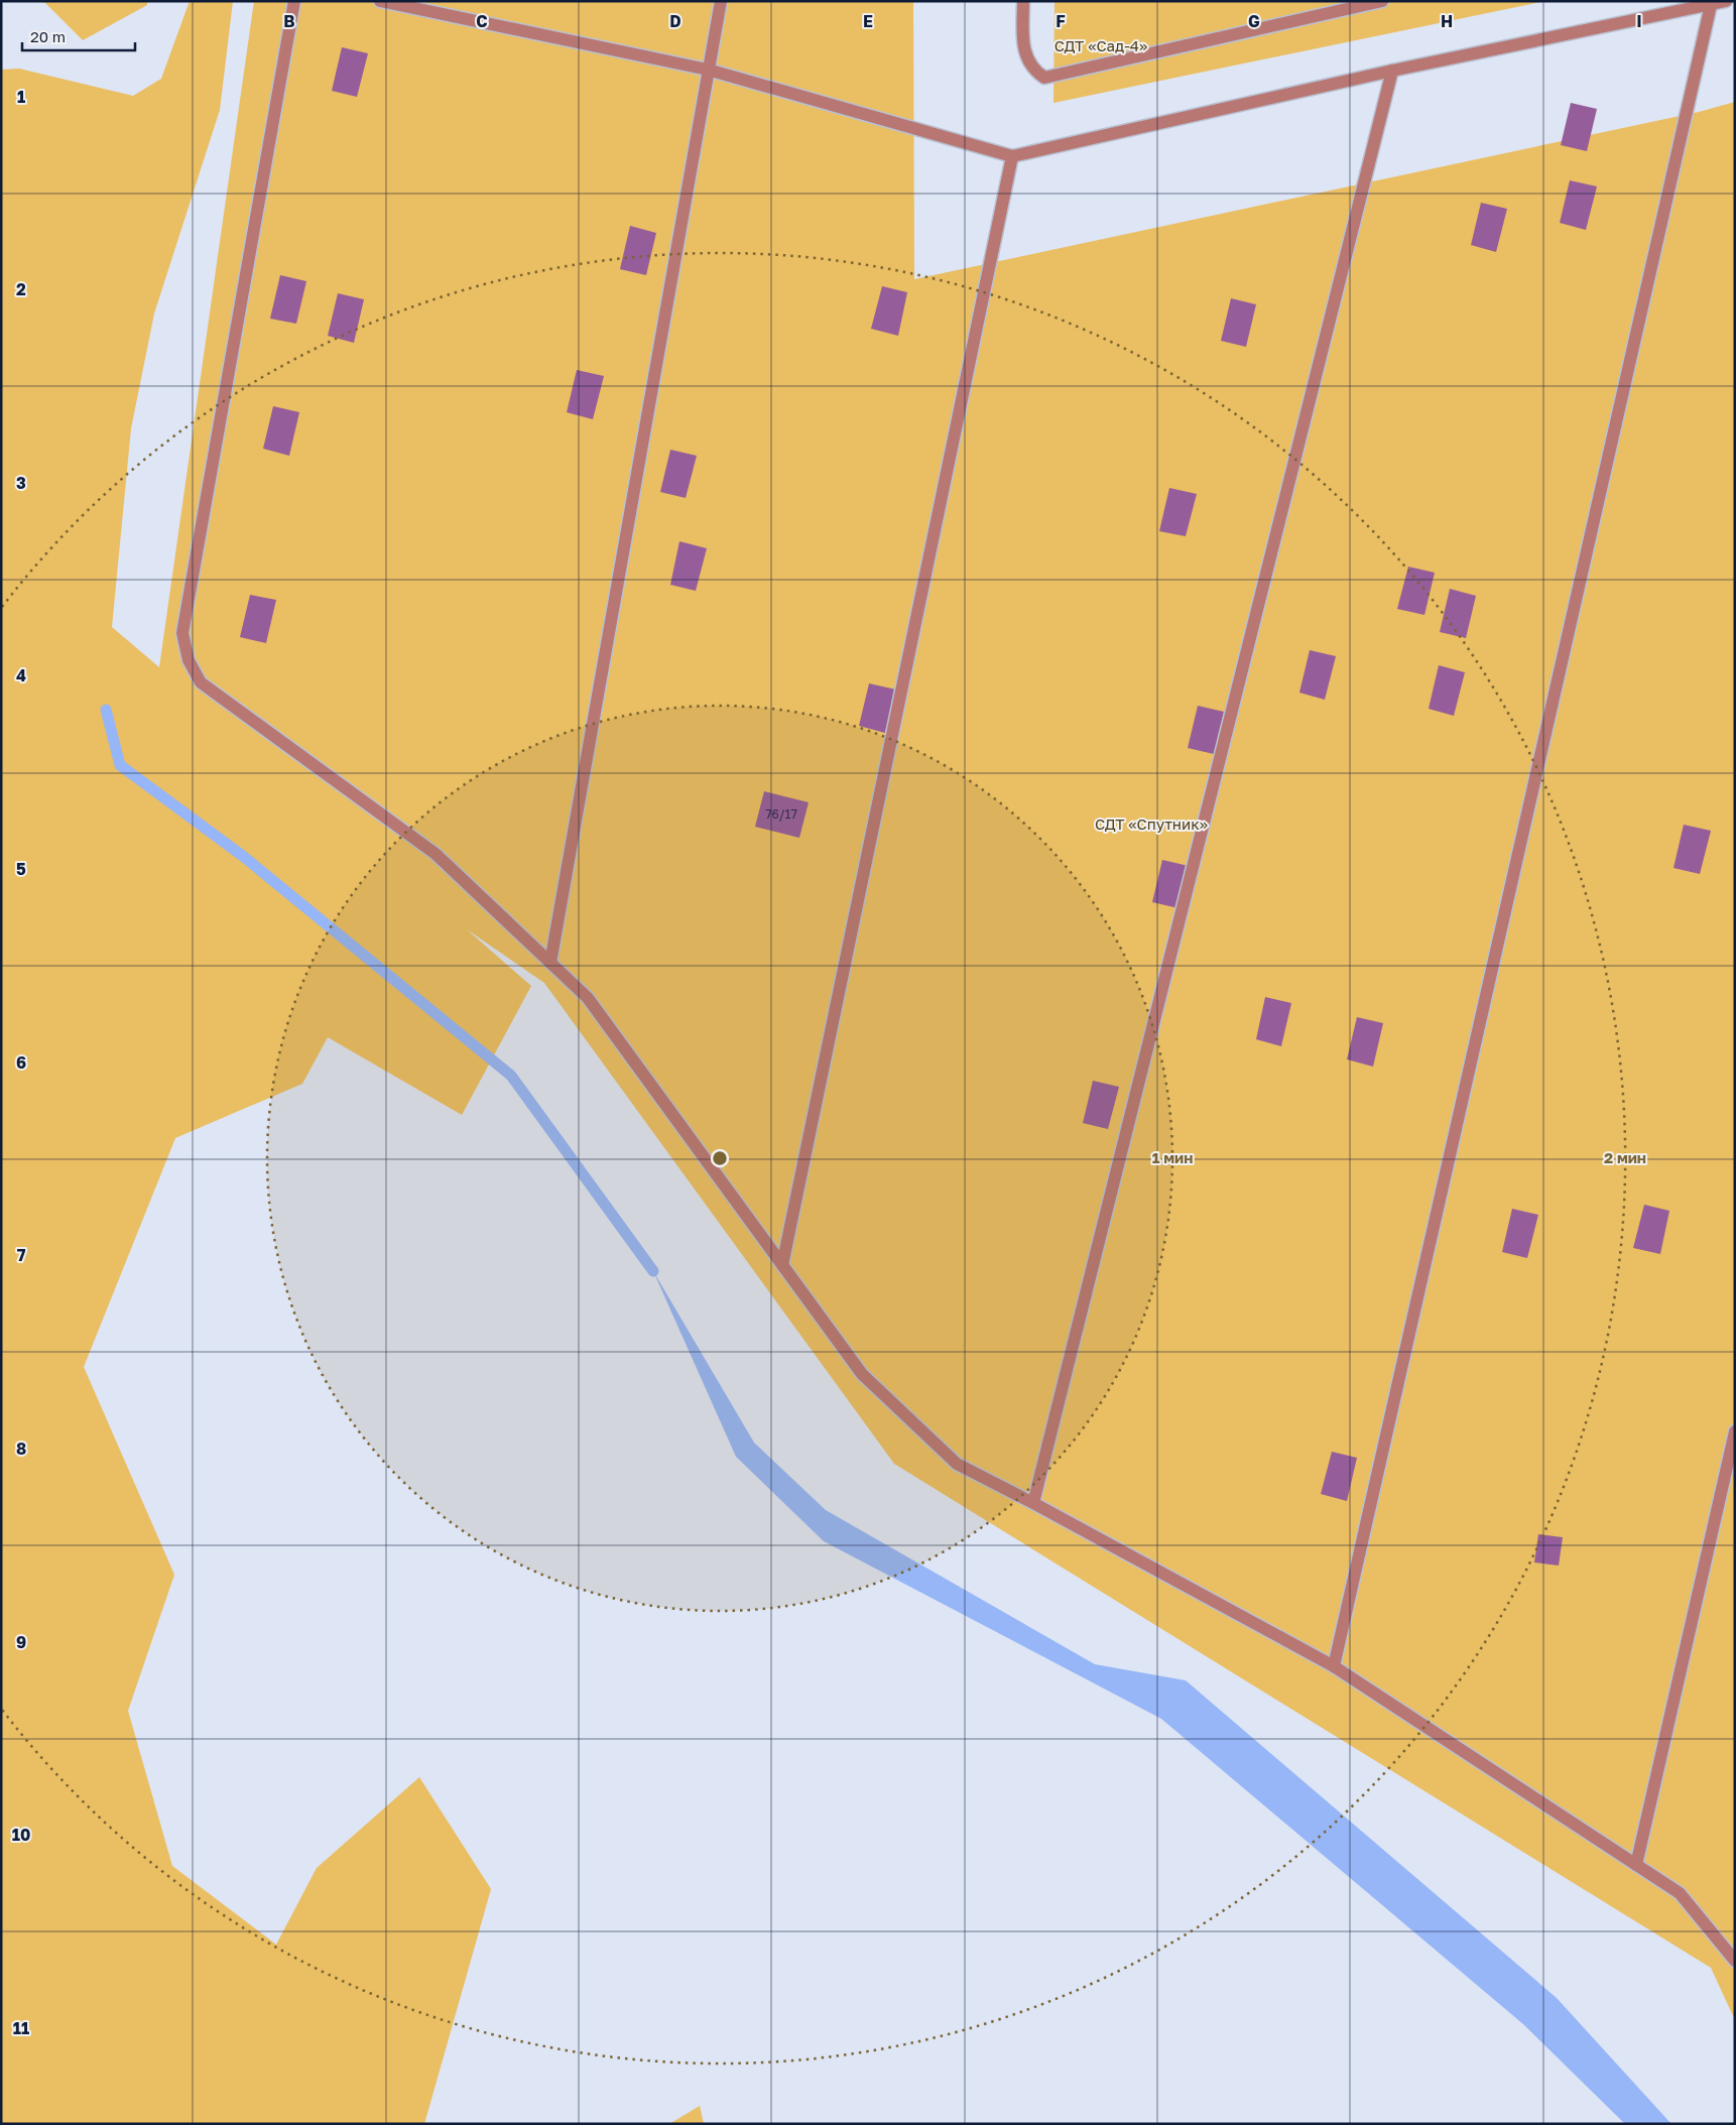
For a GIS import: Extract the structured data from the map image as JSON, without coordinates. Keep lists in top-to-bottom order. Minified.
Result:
{"parks":["СДТ «Сад-4»","СДТ «Спутник»"],"house_numbers":["76/17"],"scale_bar":"20 m","grid":{"columns":["B","C","D","E","F","G","H","I"],"rows":["1","2","3","4","5","6","7","8","9","10","11"]},"rings":["1 мин","2 мин"]}
